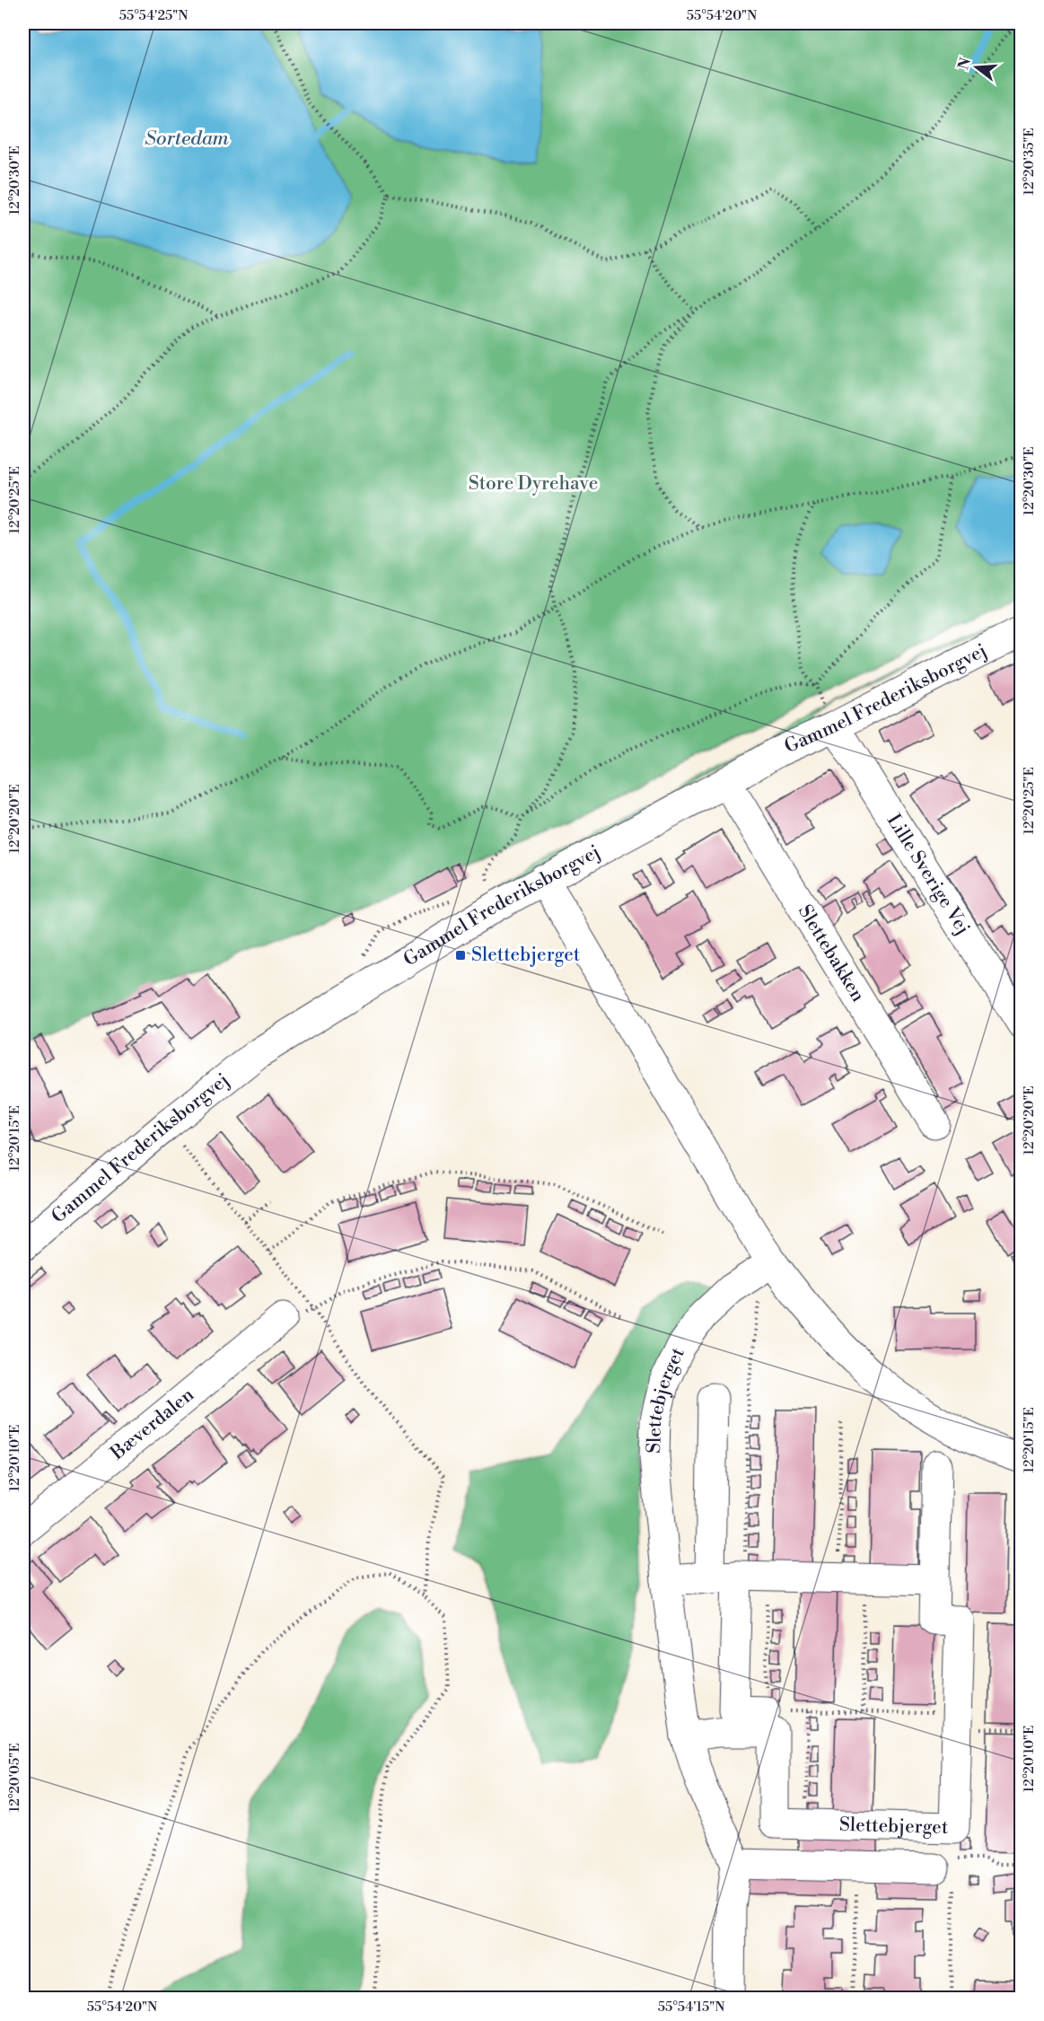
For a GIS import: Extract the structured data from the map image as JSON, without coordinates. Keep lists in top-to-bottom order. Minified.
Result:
{"streets":{"street":["Gammel Frederiksborgvej","Lille Sverige Vej","Slettebakken","Slettebjerget","Bæverdalen"]},"crossings":[["Gammel Frederiksborgvej","Lille Sverige Vej"],["Gammel Frederiksborgvej","Slettebakken"]],"water":["Sortedam"],"parks":["Store Dyrehave"],"places":{"transit":["Slettebjerget"]},"north":"left","coordinates":["55°54'25\"N","55°54'20\"N","12°20'35\"E","12°20'30\"E","12°20'25\"E","12°20'20\"E","12°20'15\"E","12°20'10\"E","12°20'05\"E","55°54'15\"N"]}
